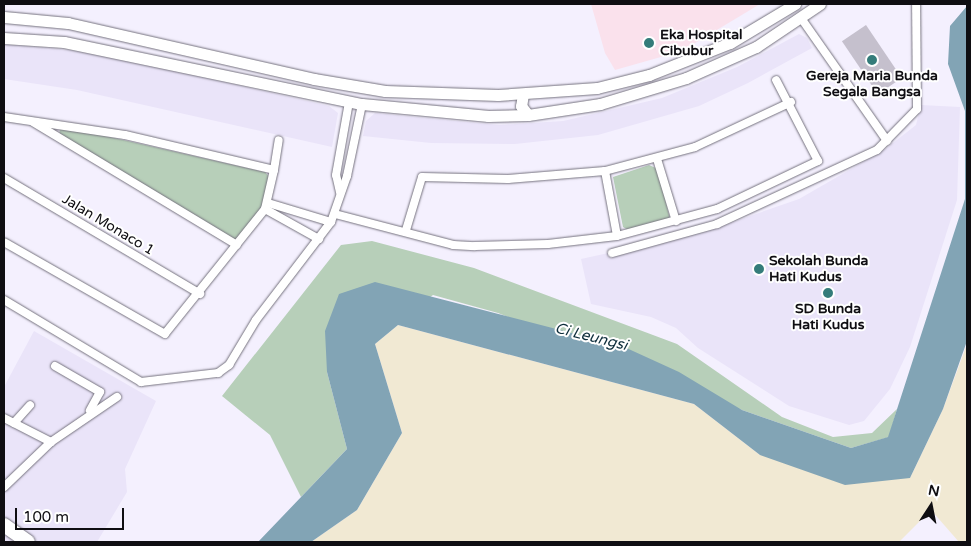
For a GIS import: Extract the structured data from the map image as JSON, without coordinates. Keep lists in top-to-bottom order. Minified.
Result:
{"streets":{"street":["Jalan Monaco 1"]},"water":["Ci Leungsi"],"places":["Eka Hospital Cibubur","Gereja Maria Bunda Segala Bangsa","Sekolah Bunda Hati Kudus","SD Bunda Hati Kudus"],"scale_bar":"100 m","north":"top"}
